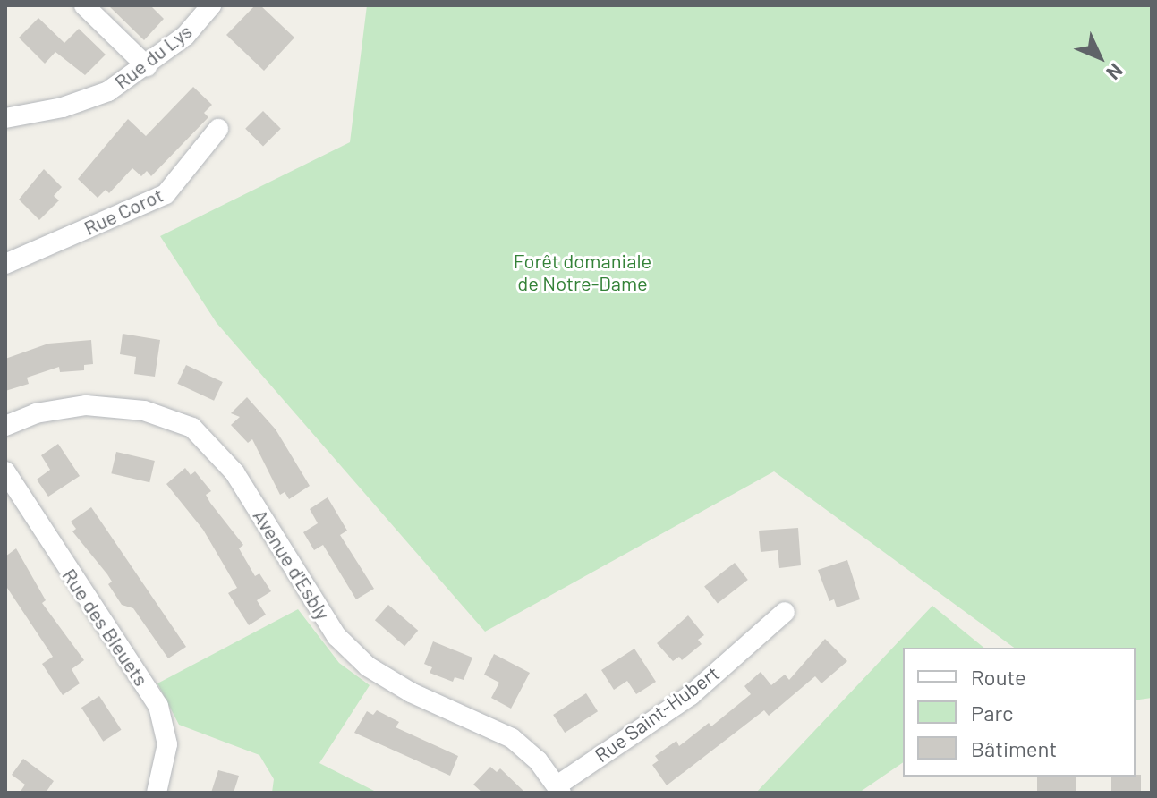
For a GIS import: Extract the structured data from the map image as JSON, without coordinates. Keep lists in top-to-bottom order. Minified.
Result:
{"streets":{"street":["Rue du Lys","Rue Corot","Avenue d'Esbly","Rue des Bleuets","Rue Saint-Hubert"]},"crossings":[["Avenue d'Esbly","Rue Saint-Hubert"]],"parks":["Forêt domaniale de Notre-Dame"],"legend":["Route","Parc","Bâtiment"],"north":"bottom right"}
